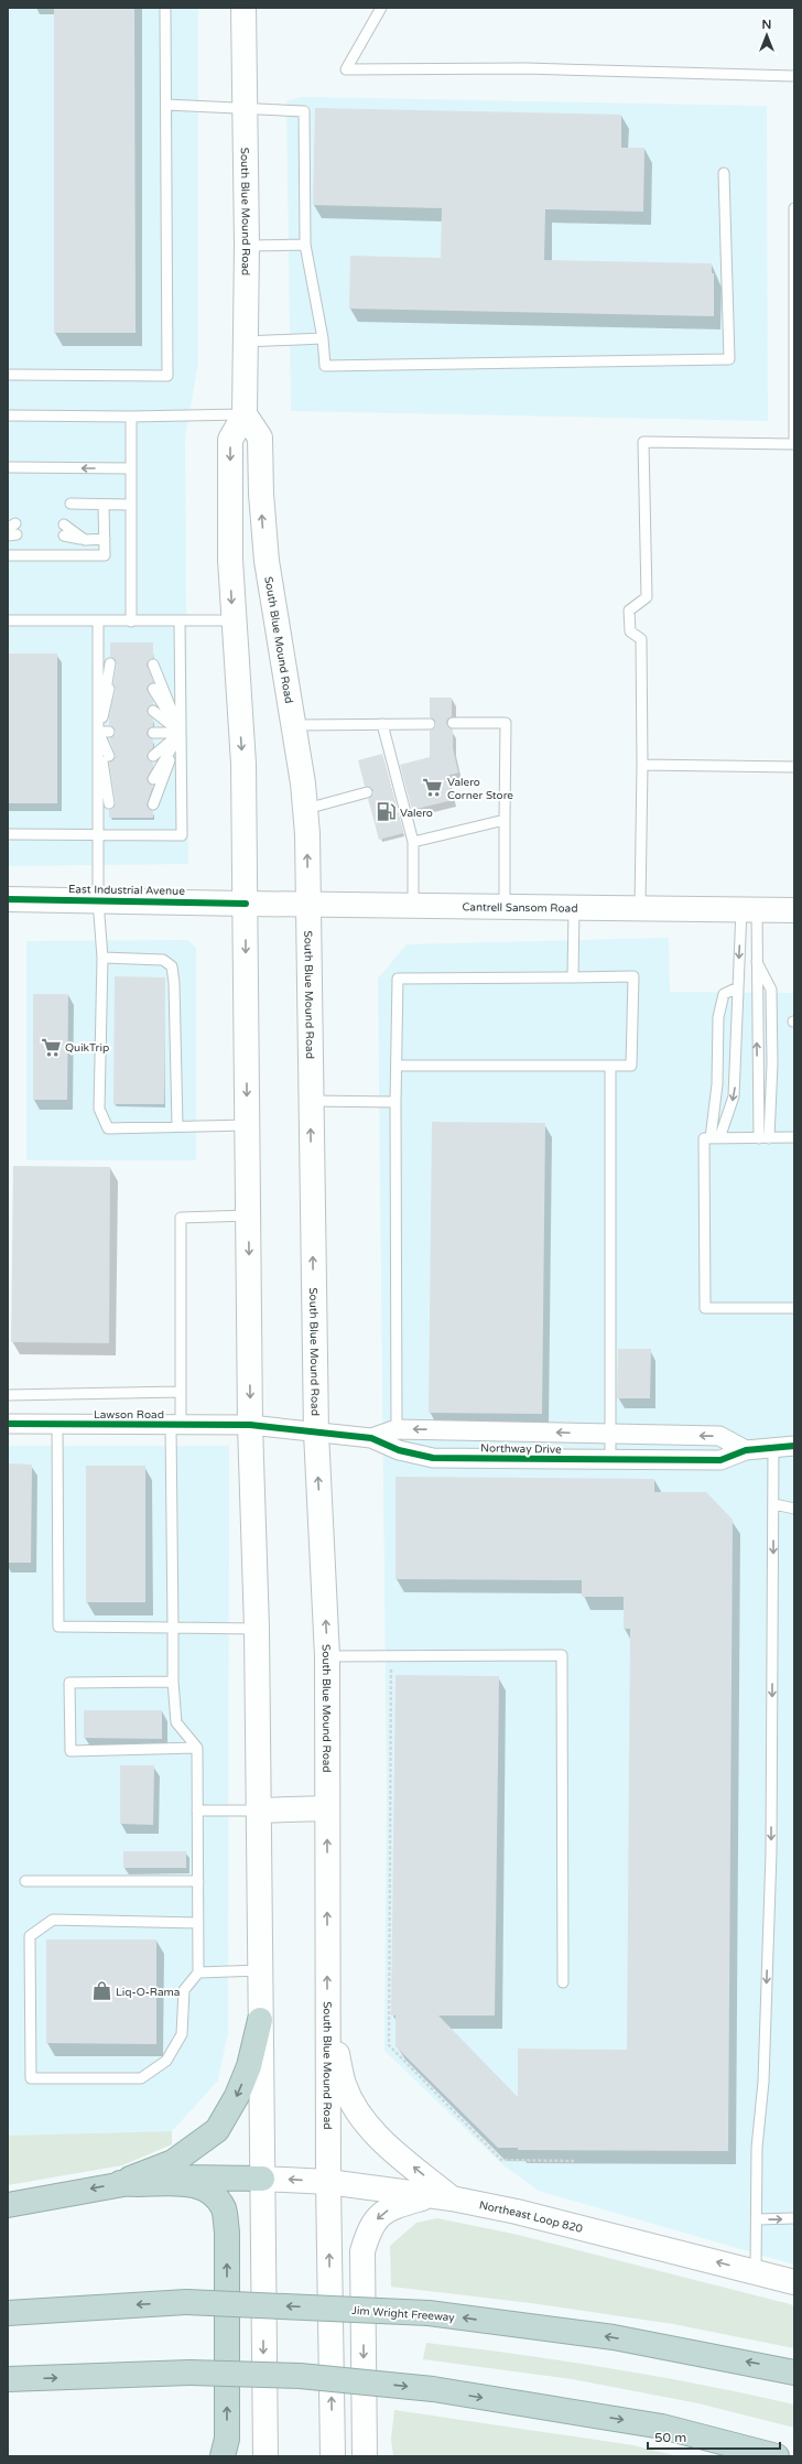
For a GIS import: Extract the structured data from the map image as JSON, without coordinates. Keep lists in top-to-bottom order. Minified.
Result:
{"streets":{"highway":["Jim Wright Freeway"],"main road":["South Blue Mound Road","East Industrial Avenue","Cantrell Sansom Road","Northeast Loop 820"],"street":["Lawson Road","Northway Drive"]},"crossings":[["South Blue Mound Road","East Industrial Avenue"],["South Blue Mound Road","Cantrell Sansom Road"],["South Blue Mound Road","Lawson Road"],["South Blue Mound Road","Northway Drive"],["South Blue Mound Road","Northeast Loop 820"],["East Industrial Avenue","Cantrell Sansom Road"],["Lawson Road","Northway Drive"]],"one_way":["Northeast Loop 820"],"places":{"supermarket":["Valero Corner Store","QuikTrip"],"fuel station":["Valero"],"shop":["Liq-O-Rama"]},"scale_bar":"50 m","north":"top"}
